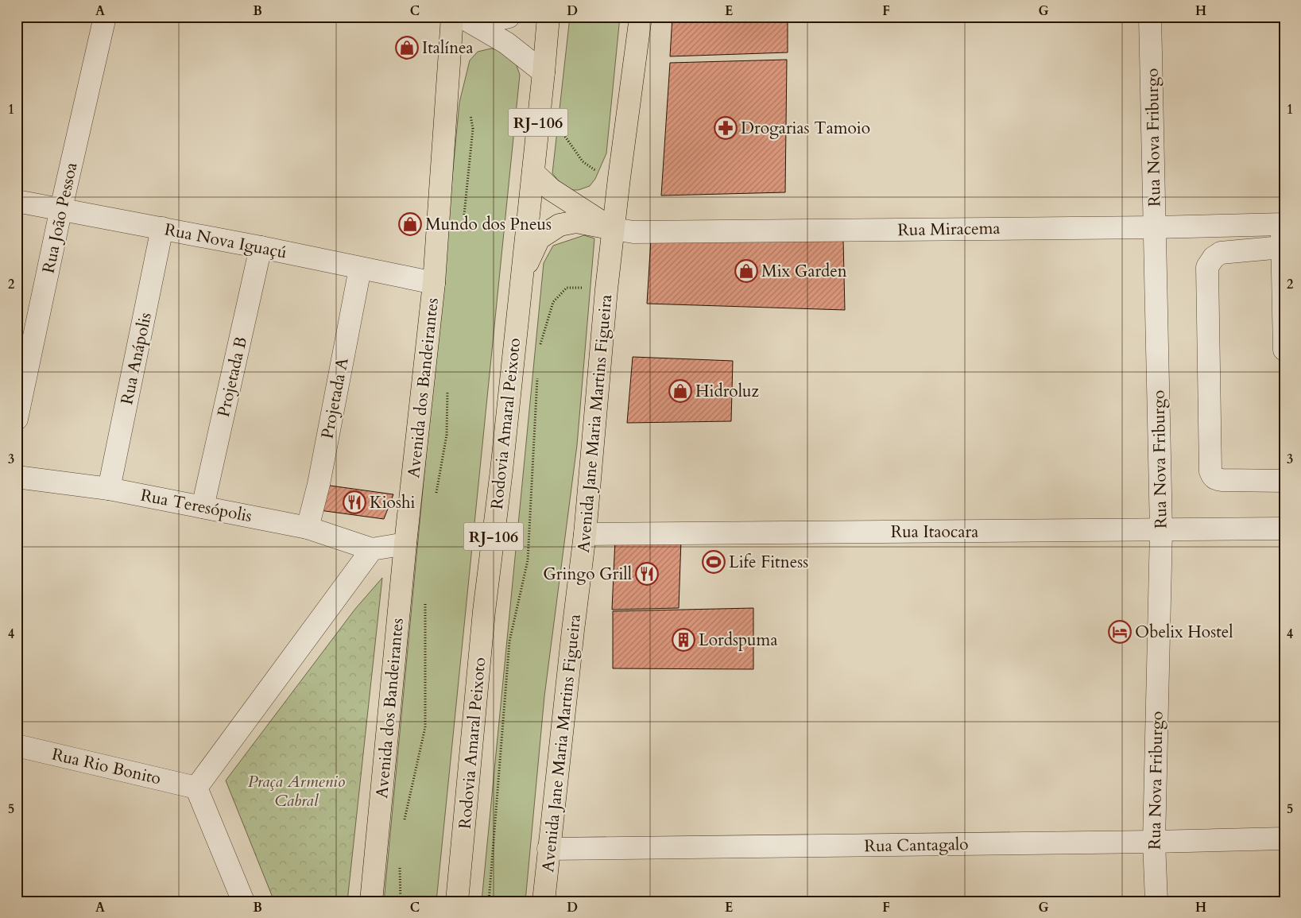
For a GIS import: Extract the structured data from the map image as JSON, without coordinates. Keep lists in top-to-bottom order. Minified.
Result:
{"streets":{"main road":["RJ-106","Avenida dos Bandeirantes","Rodovia Amaral Peixoto","Avenida Jane Maria Martins Figueira"],"street":["Rua Nova Friburgo","Rua João Pessoa","Rua Miracema","Rua Nova Iguaçú","Rua Anápolis","Projetada B","Projetada A","Rua Teresópolis","Rua Itaocara","Rua Rio Bonito","Rua Cantagalo"]},"crossings":[["Rua Nova Friburgo","Rua Miracema"],["Rua Nova Friburgo","Rua Itaocara"],["Rua Nova Friburgo","Rua Cantagalo"],["Rua João Pessoa","Rua Nova Iguaçú"],["Rua Miracema","Avenida Jane Maria Martins Figueira"],["Rua Nova Iguaçú","Rua Anápolis"],["Rua Nova Iguaçú","Projetada B"],["Rua Nova Iguaçú","Avenida dos Bandeirantes"],["Rua Nova Iguaçú","Projetada A"],["Rua Anápolis","Rua Teresópolis"],["Projetada B","Rua Teresópolis"],["Projetada A","Rua Teresópolis"],["Avenida Jane Maria Martins Figueira","Rua Itaocara"],["Avenida Jane Maria Martins Figueira","Rua Cantagalo"]],"parks":["Praça Armenio Cabral"],"places":{"shop":["Italínea","Mundo dos Pneus","Mix Garden","Hidroluz"],"pharmacy":["Drogarias Tamoio"],"restaurant":["Kioshi","Gringo Grill"],"sports":["Life Fitness"],"hotel":["Obelix Hostel"],"building":["Lordspuma"]},"grid":{"columns":["A","B","C","D","E","F","G","H"],"rows":["1","2","3","4","5"]}}
